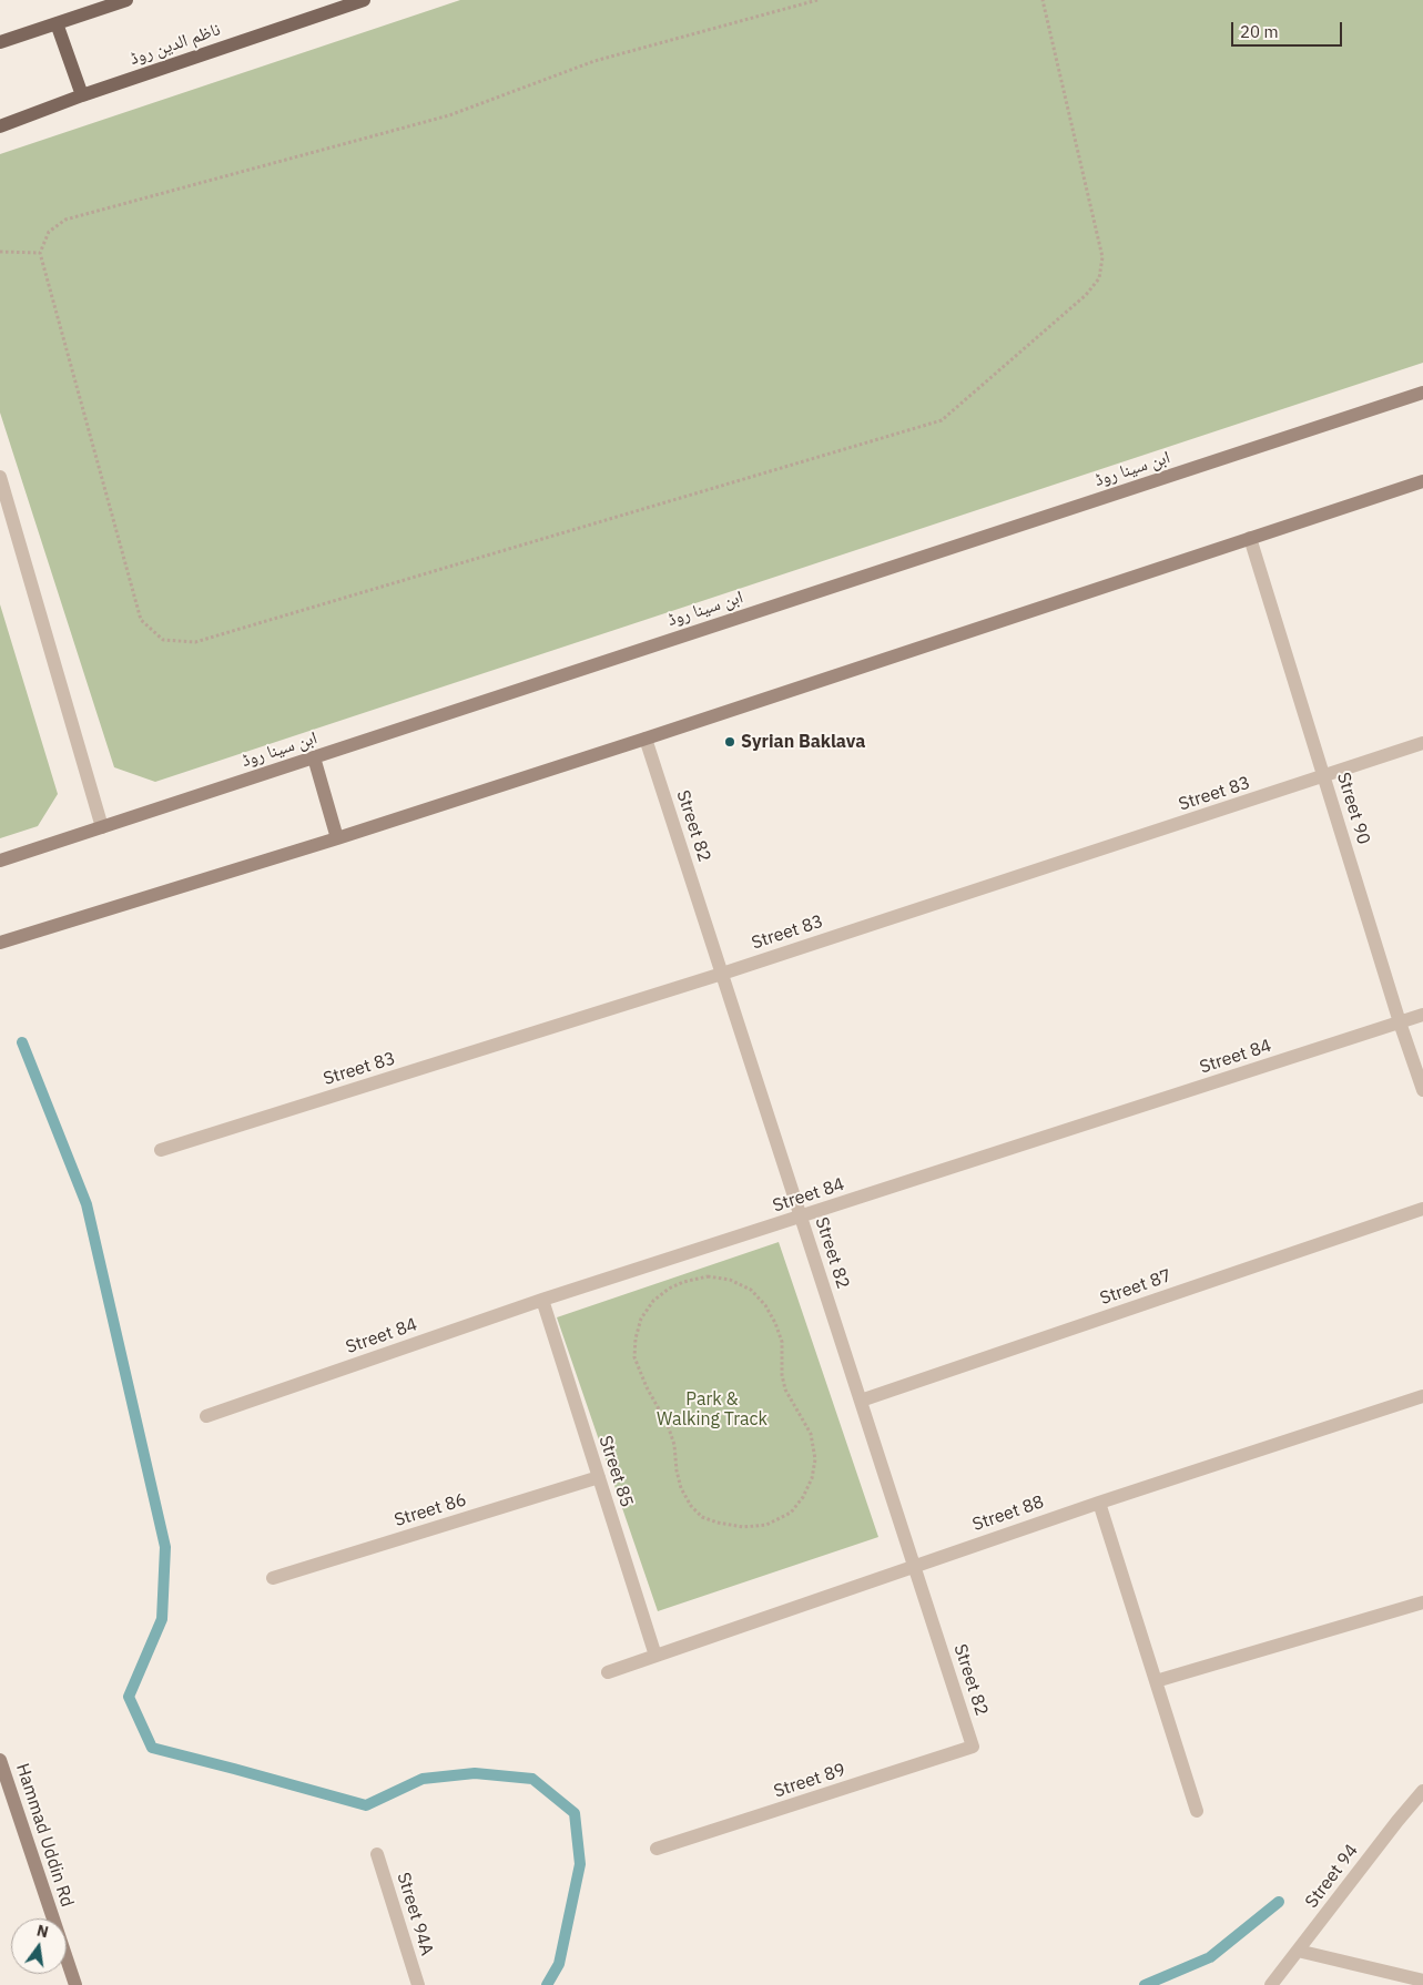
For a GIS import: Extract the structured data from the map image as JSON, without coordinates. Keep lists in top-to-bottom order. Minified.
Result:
{"streets":{"main road":["ناظم الدین روڈ","ابن سینا روڈ","Hammad Uddin Rd"],"street":["Street 83","Street 90","Street 82","Street 84","Street 87","Street 85","Street 86","Street 88","Street 89","Street 94","Street 94A"]},"crossings":[["Street 83","Street 90"],["Street 83","Street 82"],["Street 90","Street 84"],["Street 82","Street 84"],["Street 82","Street 87"],["Street 82","Street 88"],["Street 82","Street 89"],["Street 84","Street 85"],["Street 85","Street 86"],["Street 85","Street 88"]],"parks":["Park & Walking Track"],"places":["Syrian Baklava"],"scale_bar":"20 m","north":"top"}
